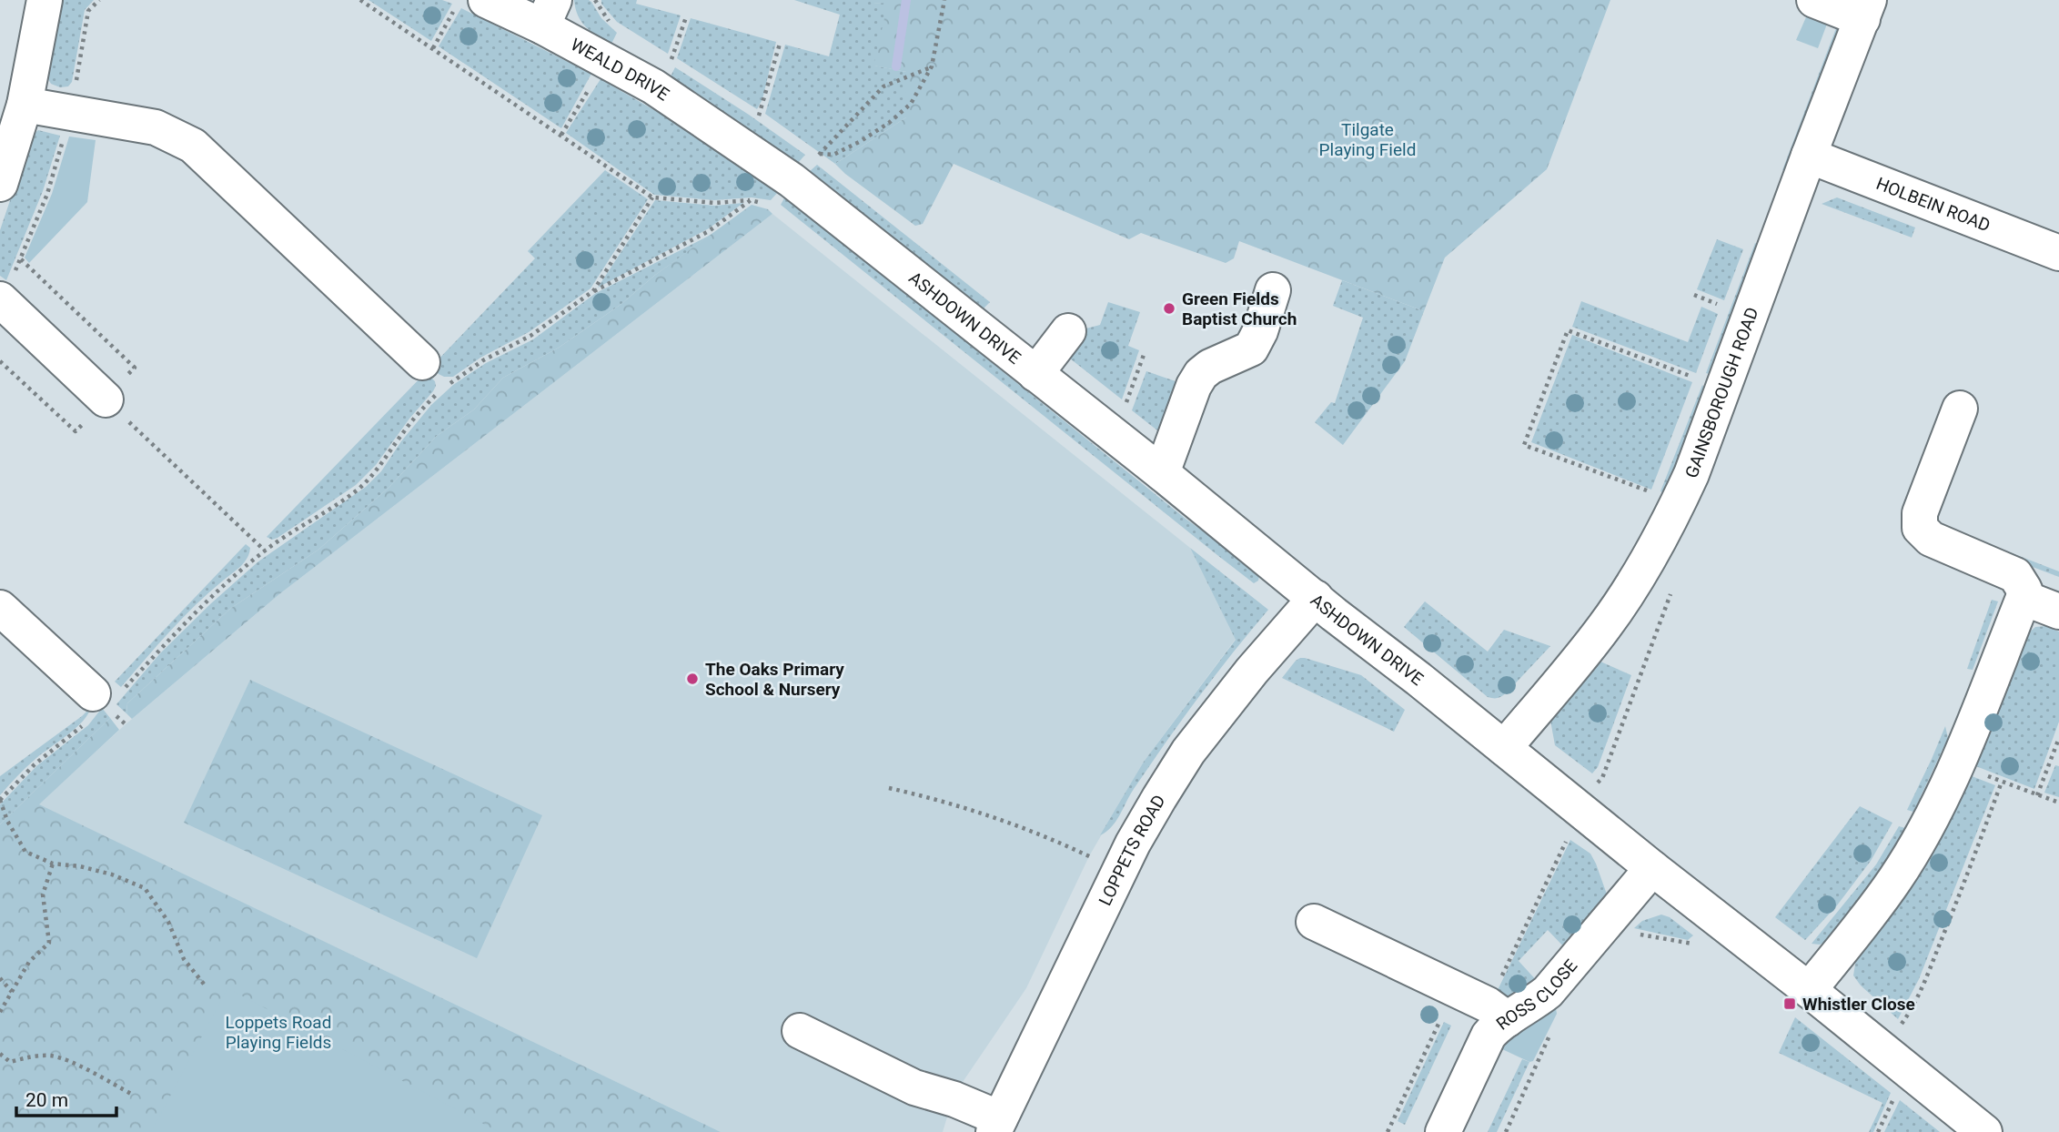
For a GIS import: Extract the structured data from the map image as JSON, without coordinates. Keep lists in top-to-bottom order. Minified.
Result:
{"streets":{"street":["WEALD DRIVE","HOLBEIN ROAD","ASHDOWN DRIVE","GAINSBOROUGH ROAD","LOPPETS ROAD","ROSS CLOSE"]},"crossings":[["WEALD DRIVE","ASHDOWN DRIVE"],["HOLBEIN ROAD","GAINSBOROUGH ROAD"],["ASHDOWN DRIVE","GAINSBOROUGH ROAD"],["ASHDOWN DRIVE","LOPPETS ROAD"],["ASHDOWN DRIVE","ROSS CLOSE"]],"parks":["Tilgate Playing Field","Loppets Road Playing Fields"],"places":{"other":["Green Fields Baptist Church","The Oaks Primary School & Nursery"],"transit":["Whistler Close"]},"scale_bar":"20 m"}
